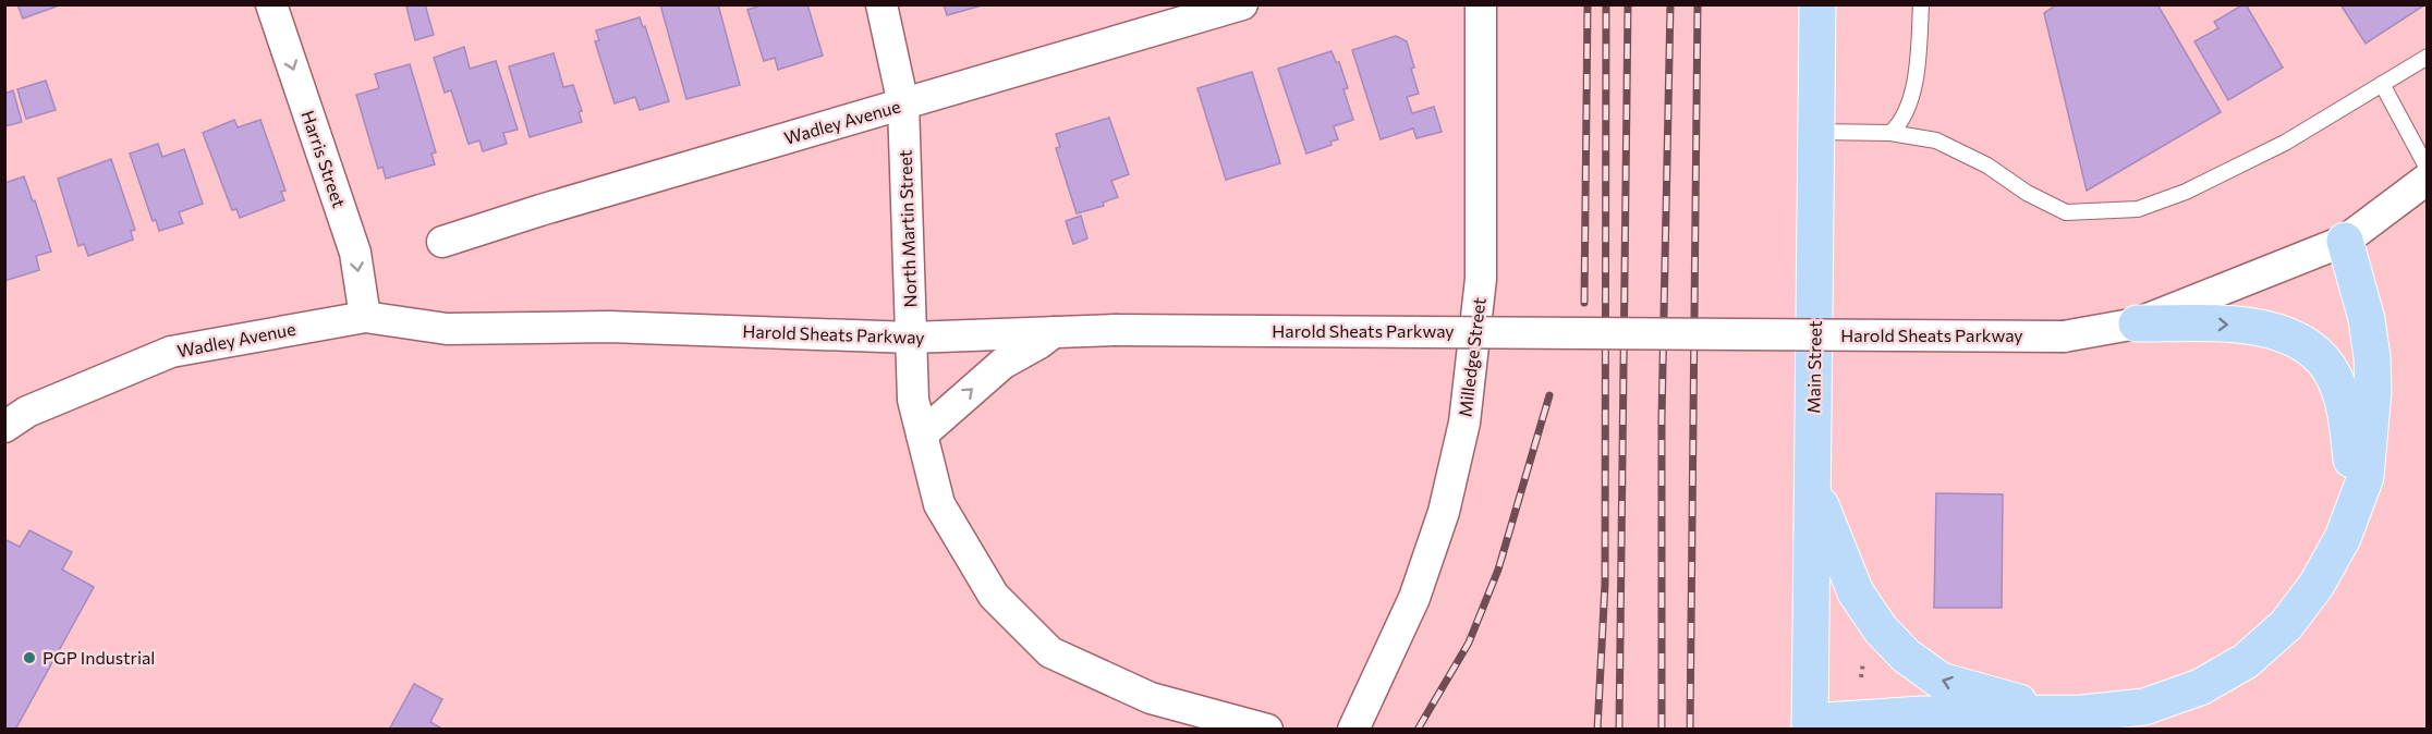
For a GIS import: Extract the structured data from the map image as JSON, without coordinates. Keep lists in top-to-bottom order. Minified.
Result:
{"streets":{"main road":["Main Street"],"street":["Wadley Avenue","Harris Street","North Martin Street","Harold Sheats Parkway","Milledge Street"]},"crossings":[["Wadley Avenue","Harris Street"],["Wadley Avenue","North Martin Street"],["Wadley Avenue","Harold Sheats Parkway"],["Harris Street","Harold Sheats Parkway"],["North Martin Street","Harold Sheats Parkway"]],"one_way":["Harris Street"],"places":["PGP Industrial"]}
